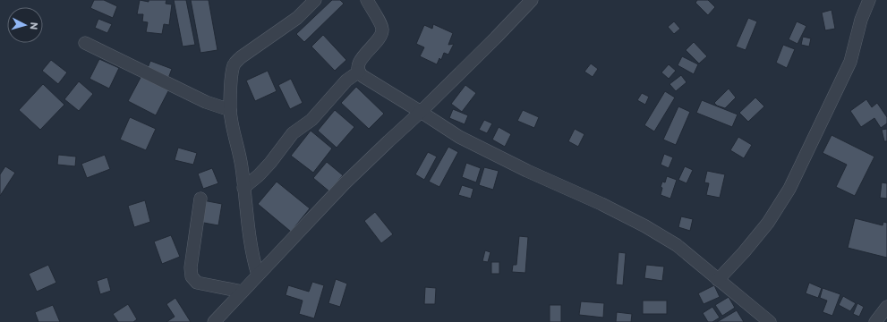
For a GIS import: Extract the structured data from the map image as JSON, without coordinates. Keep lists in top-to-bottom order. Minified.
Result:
{"north":"right"}
